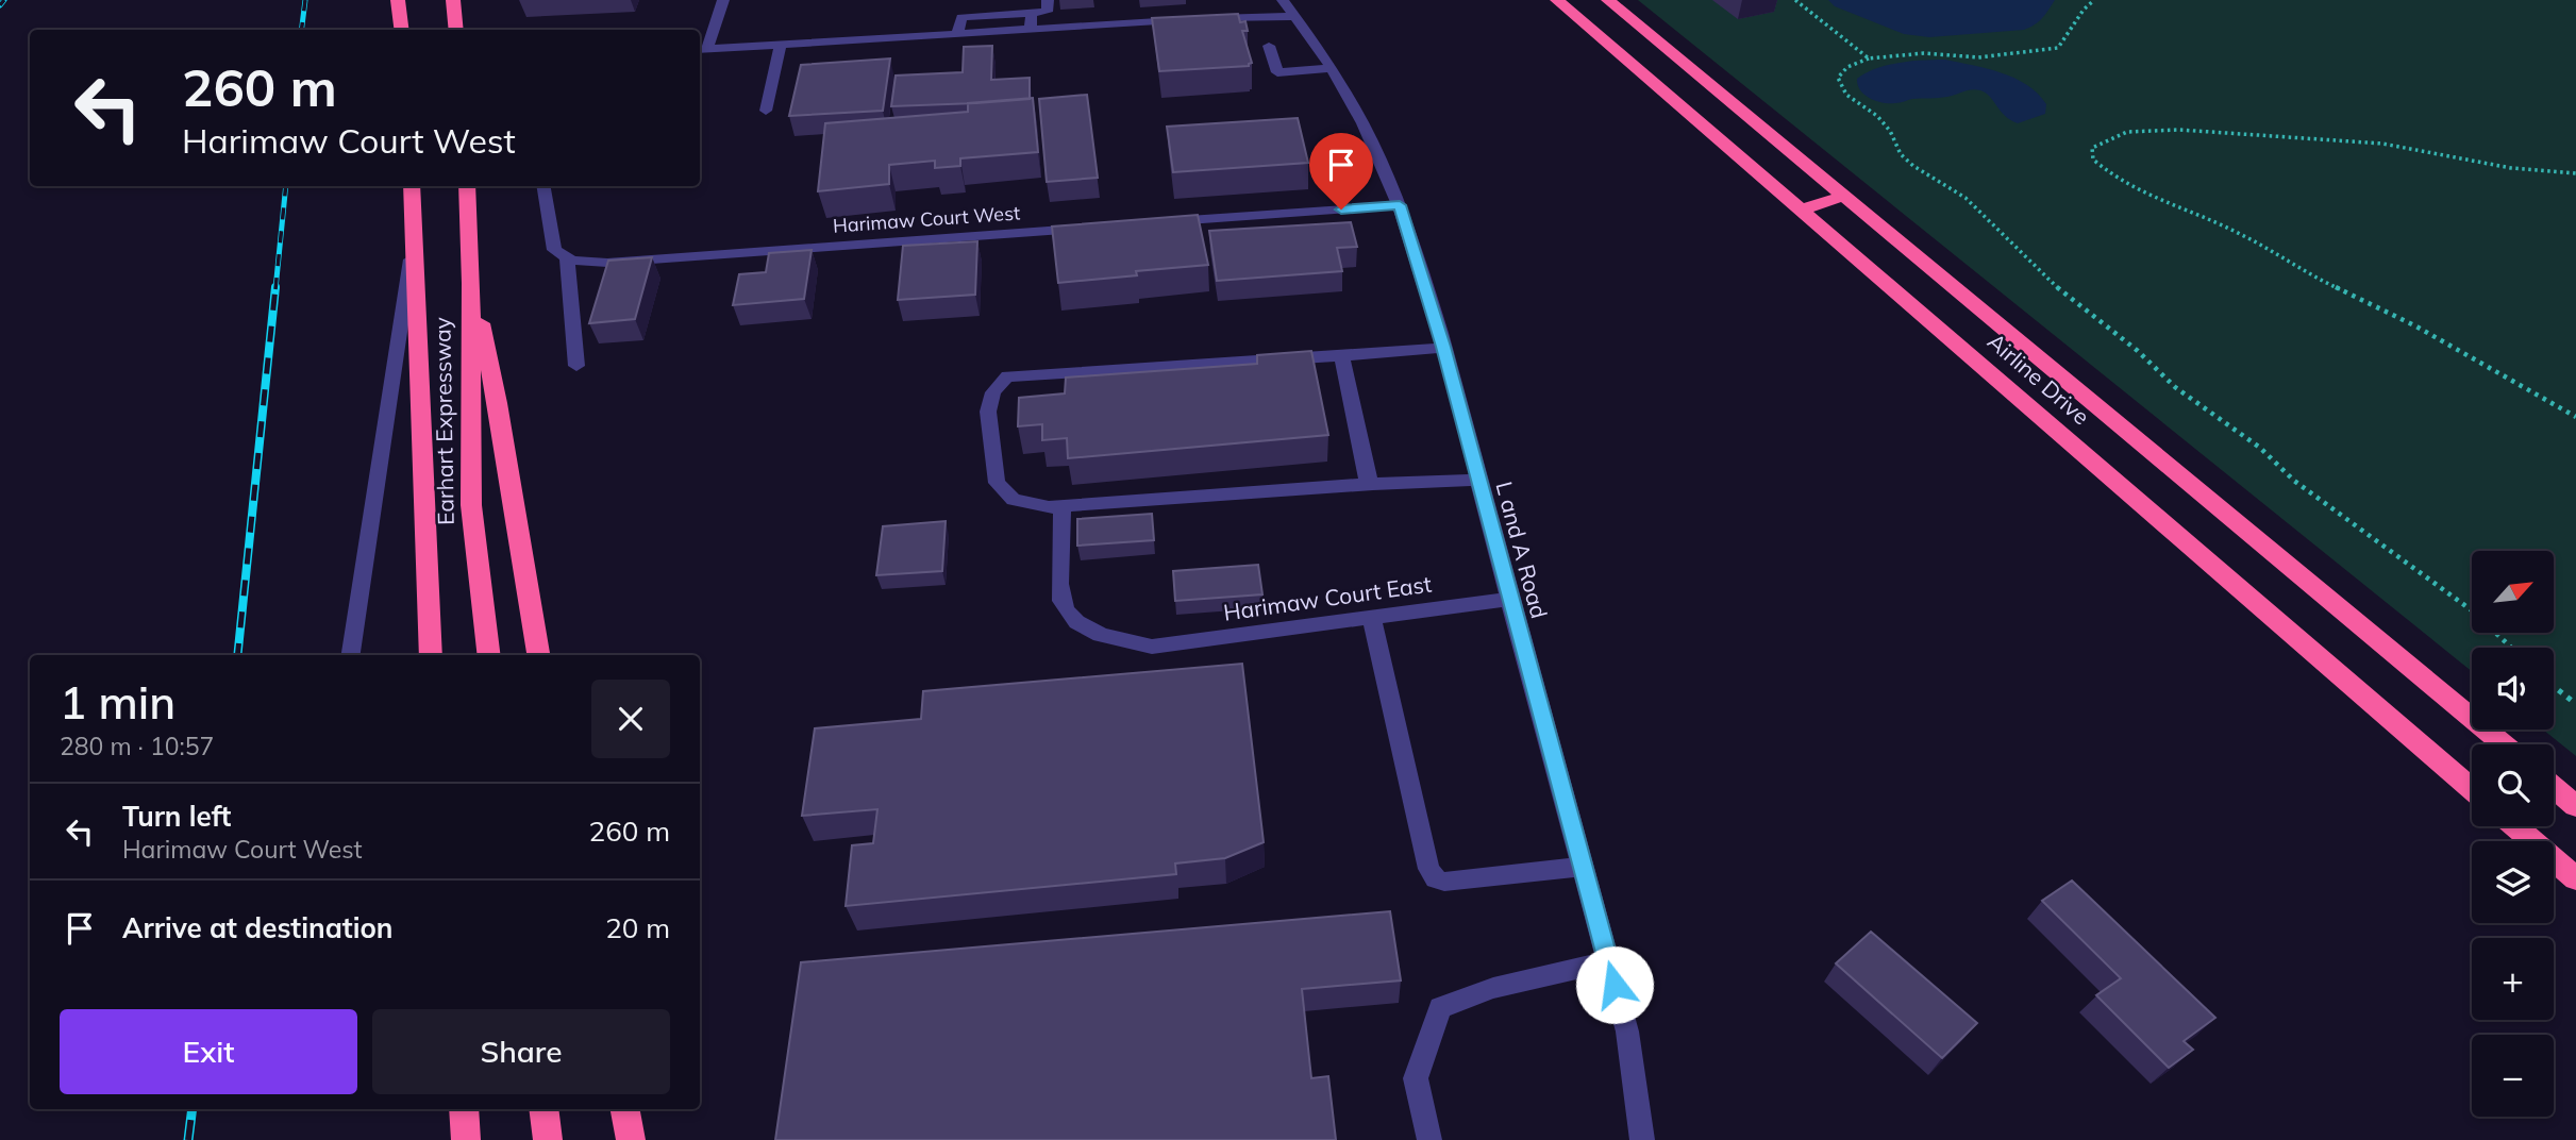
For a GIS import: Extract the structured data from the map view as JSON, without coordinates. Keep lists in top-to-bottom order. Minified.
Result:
{"streets":{"highway":["Airline Drive","Earhart Expressway"],"street":["Harimaw Court West","L and A Road","Harimaw Court East"]},"crossings":[["L and A Road","Harimaw Court East"]],"north":"top right","page":{"turn":["260 m","Harimaw Court West"],"map_buttons":["+","−"],"heading":["1 min","280 m · 10:57"],"list":[{"name":"Turn left","note":"Harimaw Court West","value":"260 m"},{"name":"Arrive at destination","value":"20 m"}],"buttons":["Exit","Share"]}}
